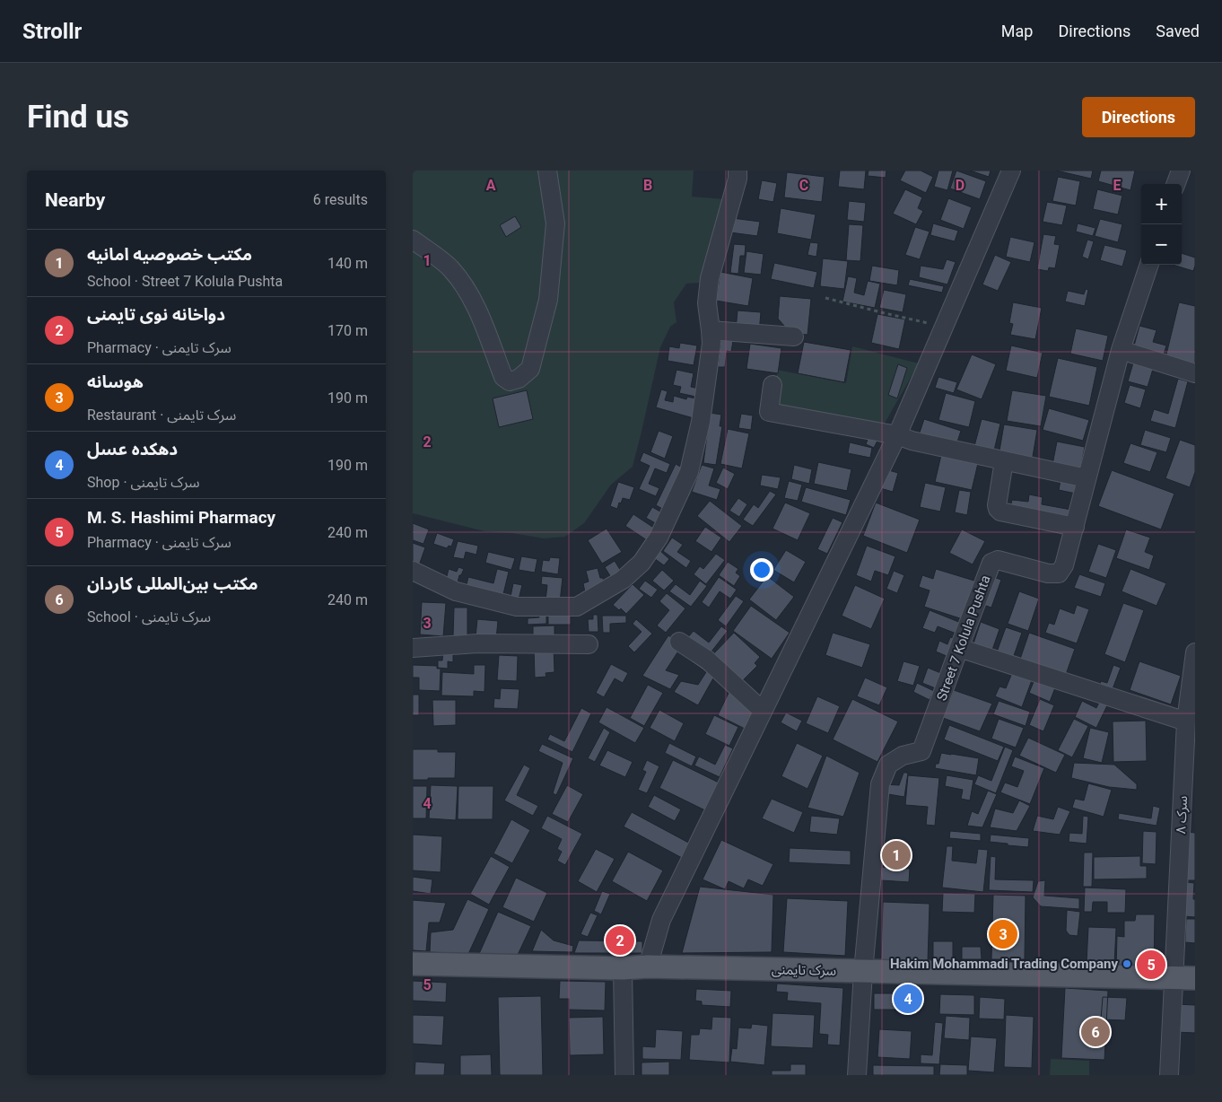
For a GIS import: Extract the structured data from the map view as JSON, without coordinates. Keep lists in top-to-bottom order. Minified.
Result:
{"streets":{"main road":["سرک تایمنی"],"street":["Street 7 Kolula Pushta","سرک ۸"]},"crossings":[["Street 7 Kolula Pushta","سرک تایمنی"],["سرک ۸","سرک تایمنی"]],"places":["Hakim Mohammadi Trading Company"],"page":{"header":"Strollr","nav":["Map","Directions","Saved"],"buttons":"Directions","title":"Find us","heading":["Nearby","6 results"],"map_buttons":["+","−"],"list":[{"mark":"1","name":"مکتب خصوصیه امانیه","note":"School · Street 7 Kolula Pushta","value":"140 m"},{"mark":"2","name":"دواخانه نوی تایمنی","note":"Pharmacy · سرک تایمنی","value":"170 m"},{"mark":"3","name":"هوسانه","note":"Restaurant · سرک تایمنی","value":"190 m"},{"mark":"4","name":"دهکده عسل","note":"Shop · سرک تایمنی","value":"190 m"},{"mark":"5","name":"M. S. Hashimi Pharmacy","note":"Pharmacy · سرک تایمنی","value":"240 m"},{"mark":"6","name":"مکتب بین‌المللی کاردان","note":"School · سرک تایمنی","value":"240 m"}],"pins":["1","3","2","5","4","6"]},"grid":{"columns":["A","B","C","D","E"],"rows":["1","2","3","4","5"]}}
